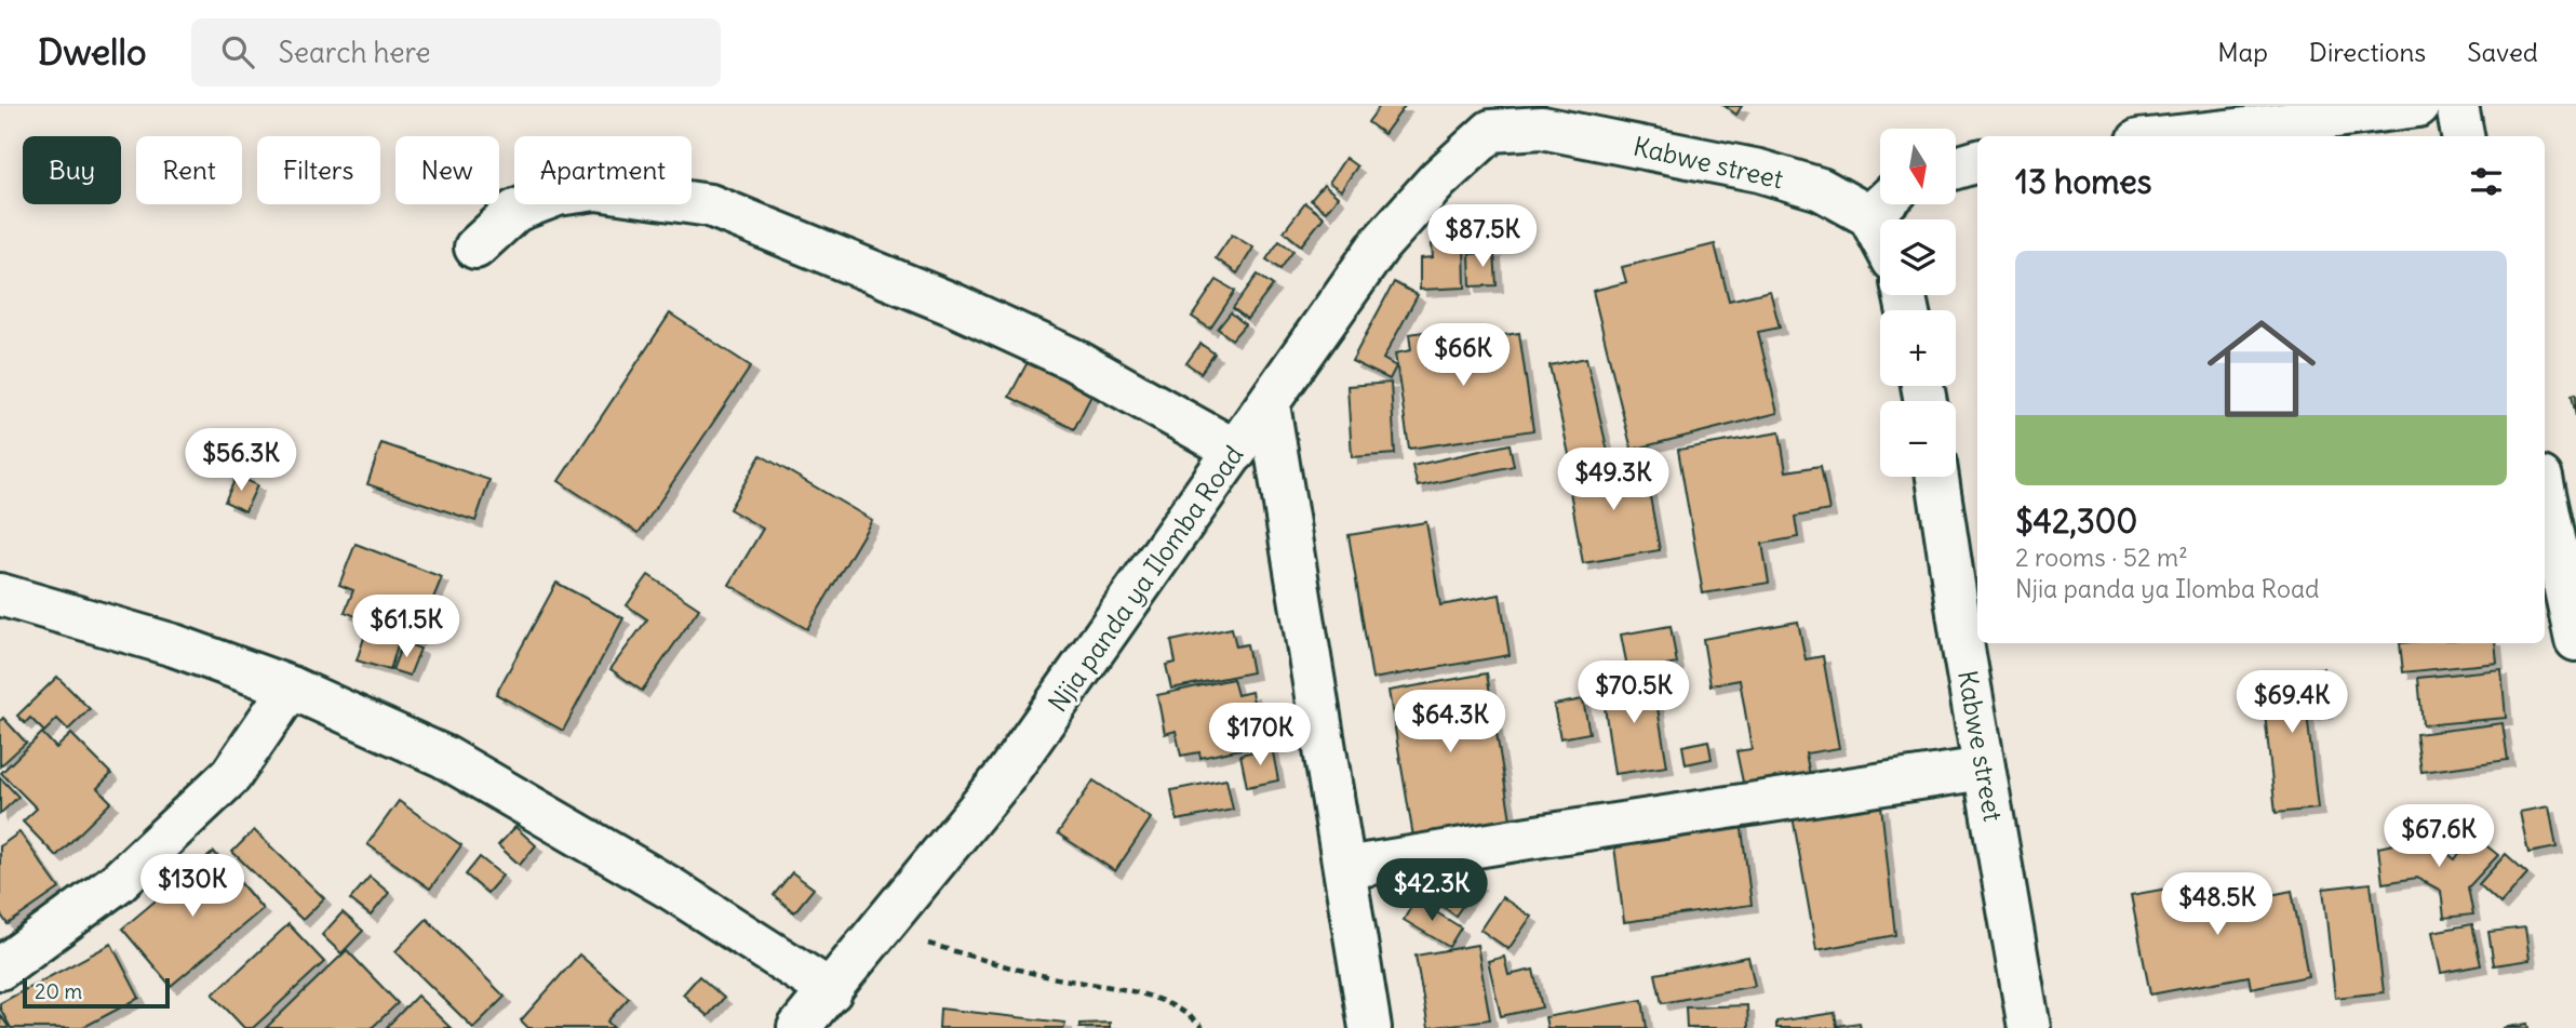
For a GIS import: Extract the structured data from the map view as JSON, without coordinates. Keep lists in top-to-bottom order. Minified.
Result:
{"streets":{"street":["Kabwe street","Njia panda ya Ilomba Road"]},"crossings":[["Kabwe street","Njia panda ya Ilomba Road"]],"scale_bar":"20 m","north":"bottom","page":{"header":"Dwello","search":"Search here","nav":["Map","Directions","Saved"],"map_buttons":["+","−"],"chip":["Buy","Rent","Filters","New","Apartment"],"heading":"13 homes","price":["$87.5K","$66K","$56.3K","$49.3K","$61.5K","$70.5K","$69.4K","$64.3K","$170K","$67.6K","$130K","$42.3K","$48.5K"],"list":[{"name":"$42,300","note":"2 rooms · 52 m² · Njia panda ya Ilomba Road"}],"scale":"20 m"}}
